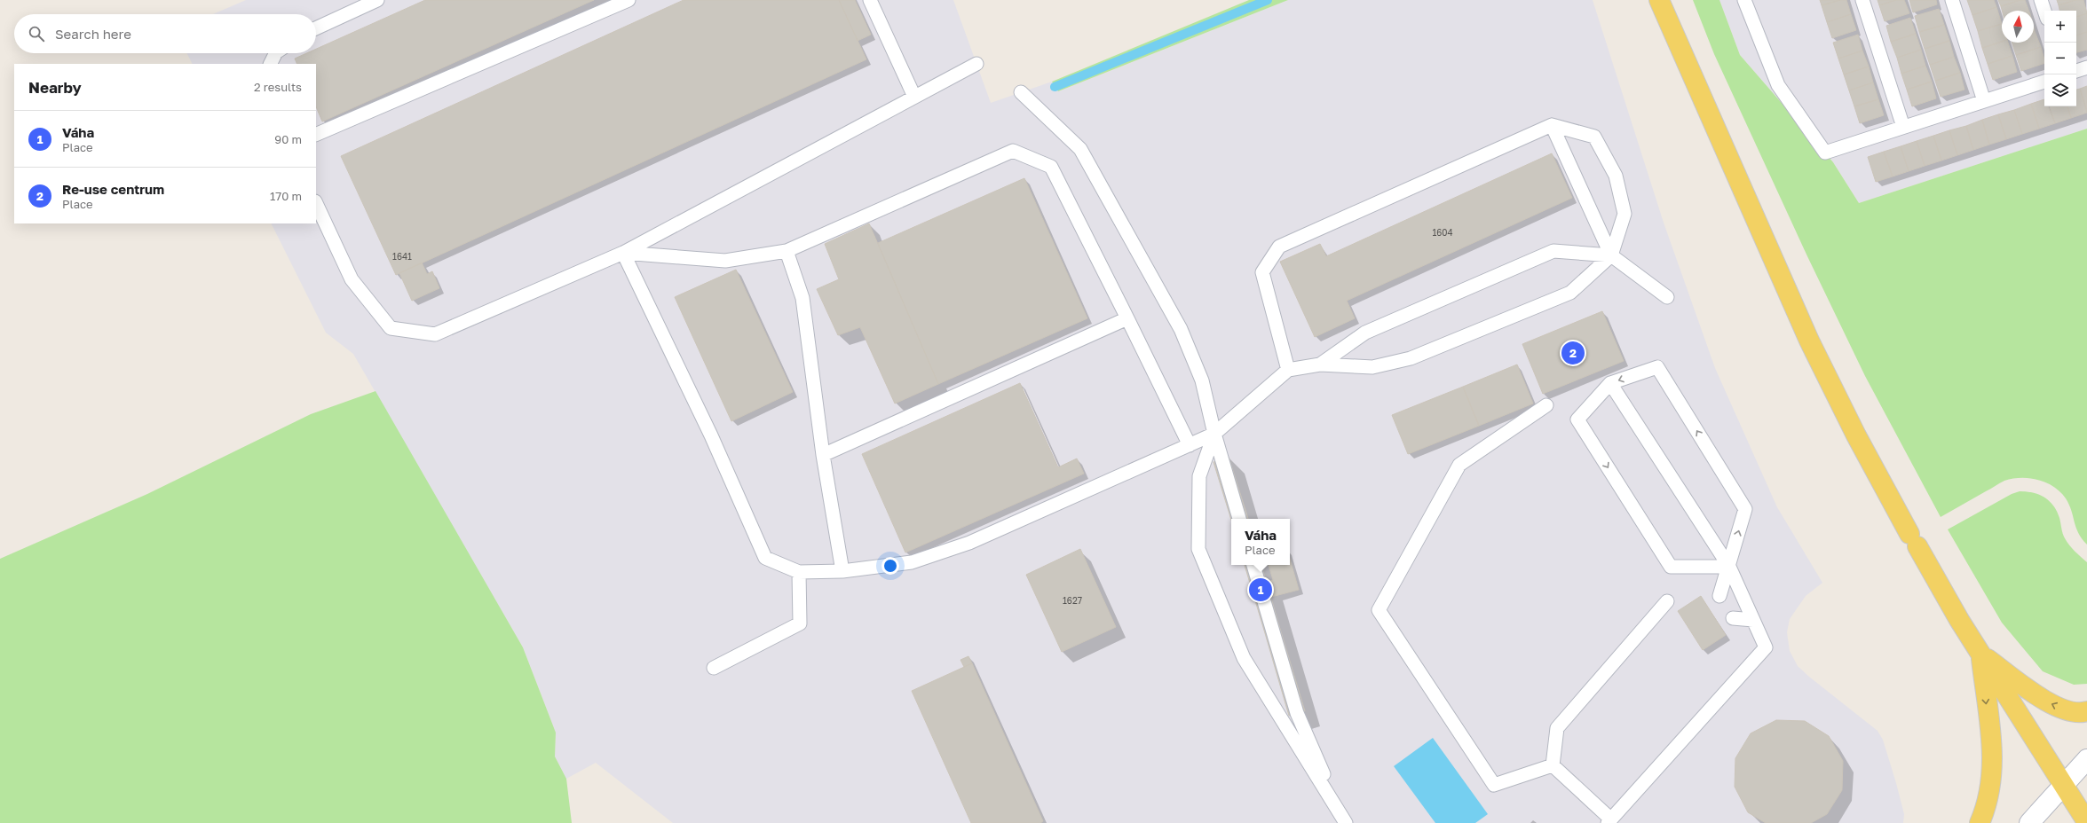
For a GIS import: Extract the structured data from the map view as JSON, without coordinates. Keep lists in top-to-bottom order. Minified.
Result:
{"house_numbers":["1604","1641","1627"],"north":"top","page":{"map_buttons":["+","−"],"search":"Search here","heading":["Nearby","2 results"],"list":[{"mark":"1","name":"Váha","note":"Place","value":"90 m"},{"mark":"2","name":"Re-use centrum","note":"Place","value":"170 m"}],"pins":["2","1"],"popup":["Váha","Place"]}}
